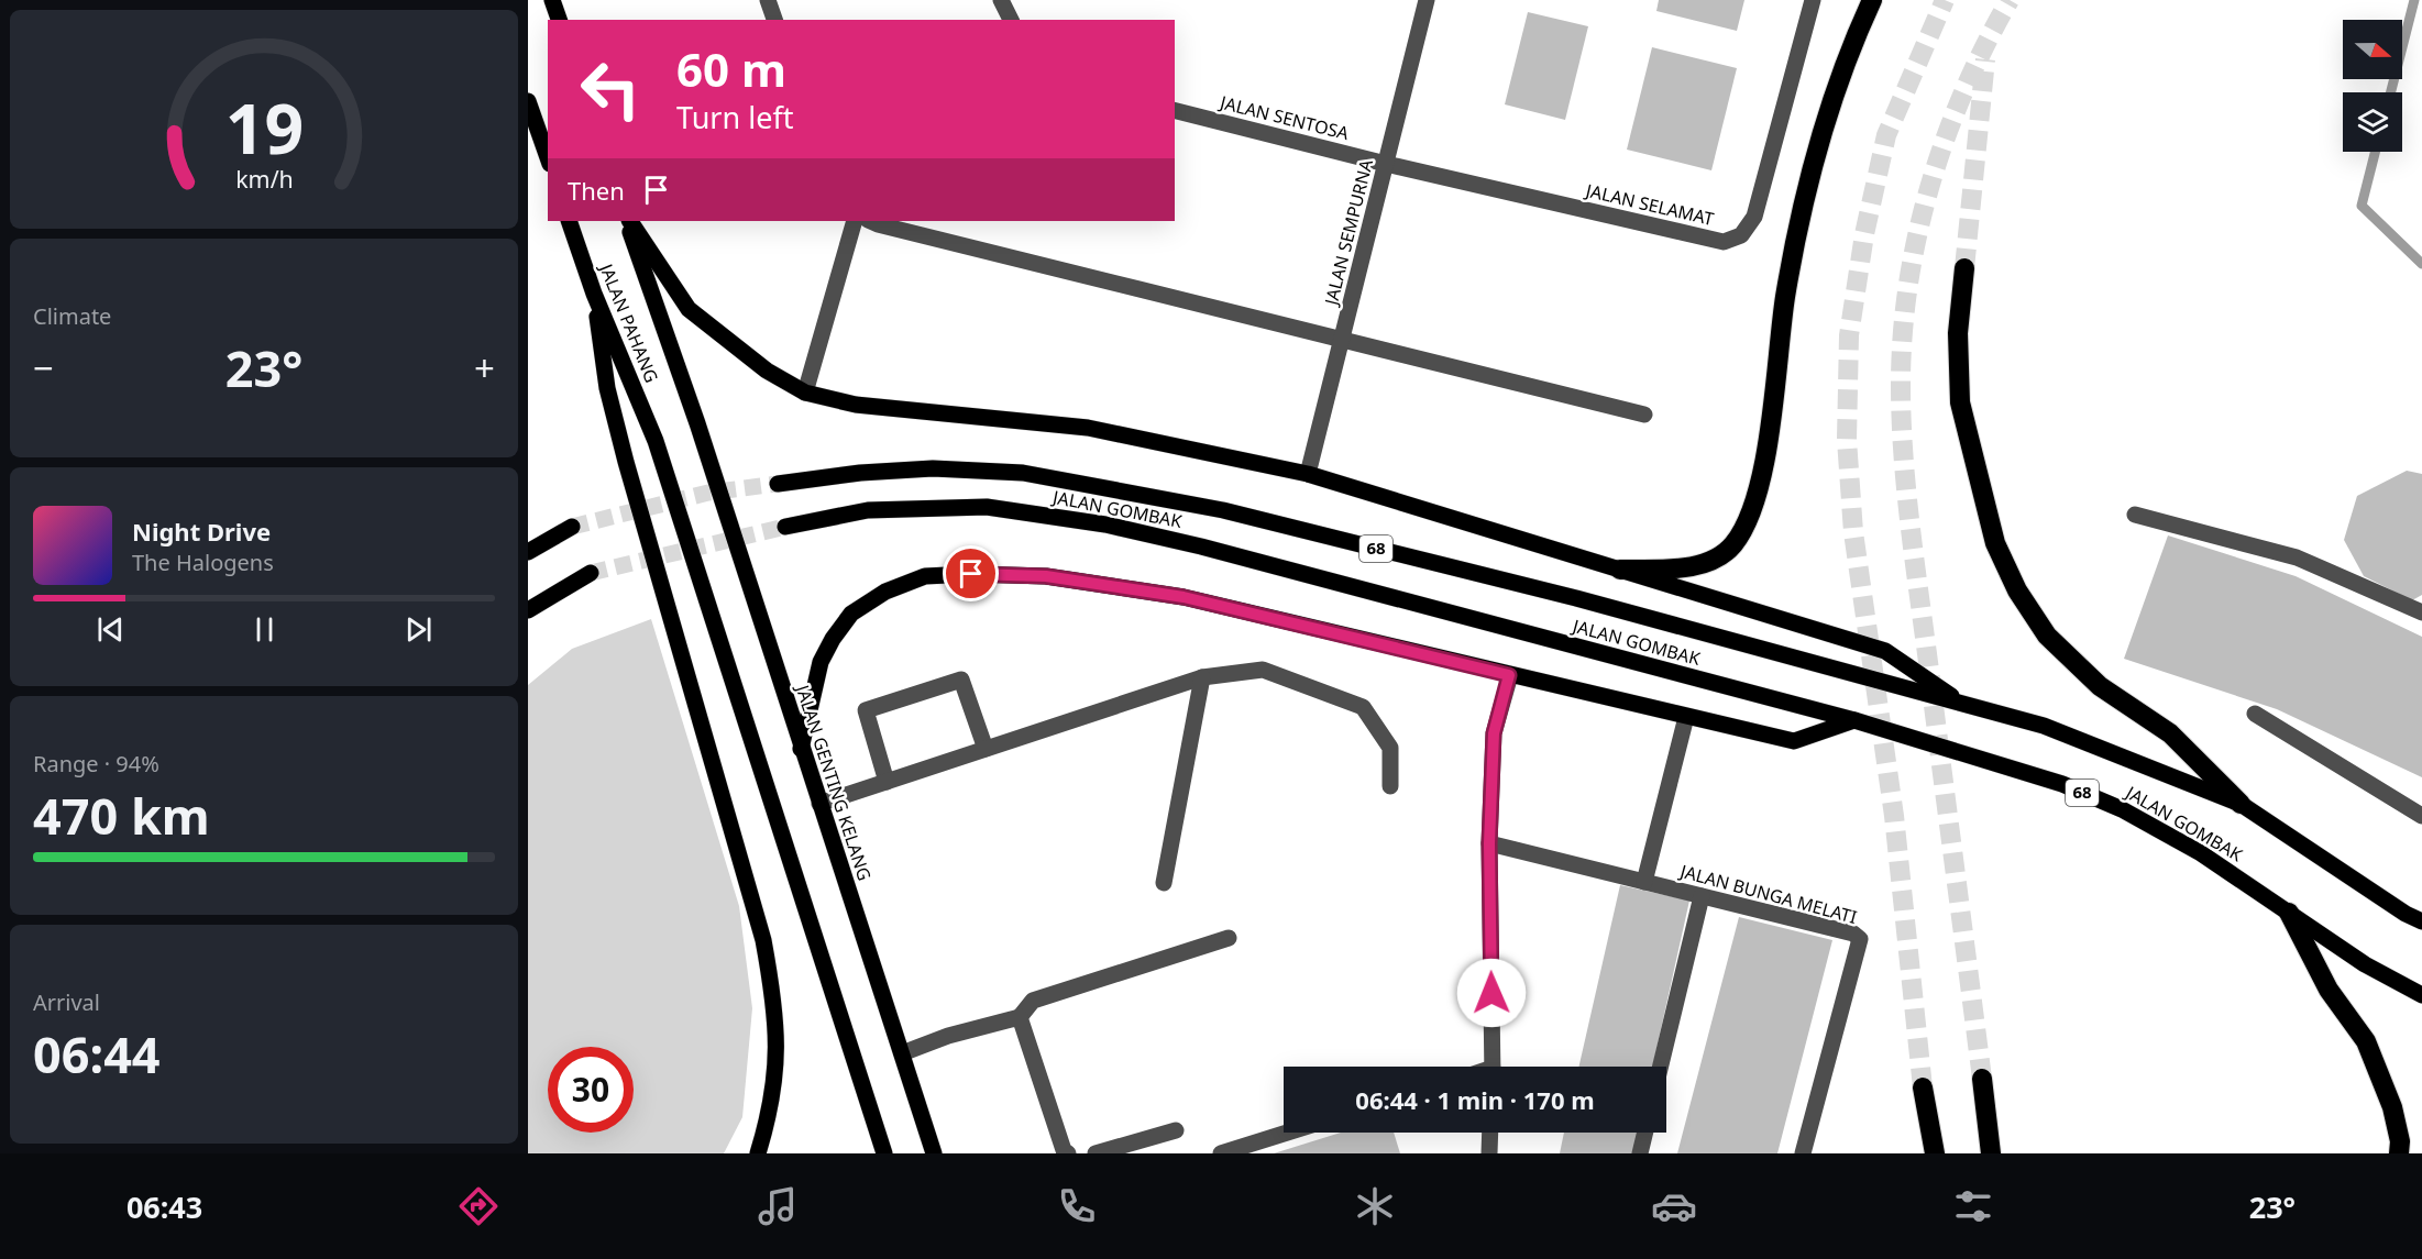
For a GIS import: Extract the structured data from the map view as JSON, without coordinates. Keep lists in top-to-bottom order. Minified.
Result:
{"streets":{"main road":["JALAN PAHANG","JALAN GOMBAK","68","JALAN GENTING KELANG"],"street":["JALAN SENTOSA","JALAN SELAMAT","JALAN SEMPURNA","JALAN BUNGA MELATI"]},"crossings":[["JALAN SENTOSA","JALAN SELAMAT"],["JALAN SENTOSA","JALAN SEMPURNA"],["JALAN SELAMAT","JALAN SEMPURNA"],["JALAN PAHANG","JALAN GENTING KELANG"]],"north":"right","page":{"turn":["60 m","Turn left"],"then":"Then","tile":["Climate",["Range · 94%","470 km"],["Arrival","06:44"]],"heat":["−","23°","+"],"song":["Night Drive","The Halogens"],"limit":"30","trip":"06:44 · 1 min · 170 m","tabs":["06:43","23°"],"gauge":["19","km/h"]}}
